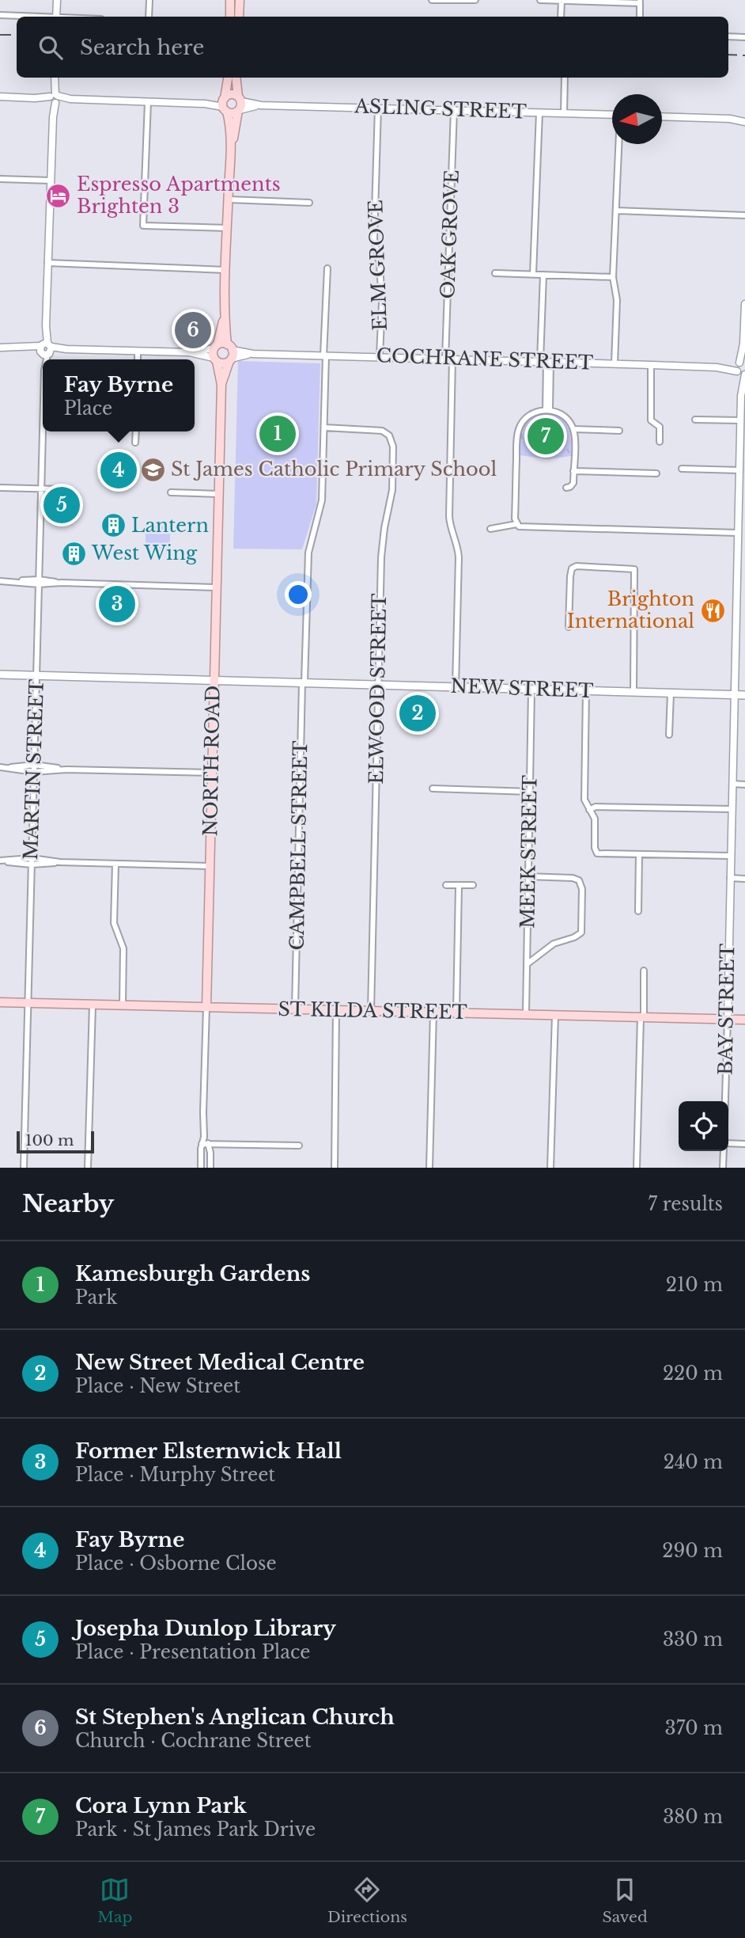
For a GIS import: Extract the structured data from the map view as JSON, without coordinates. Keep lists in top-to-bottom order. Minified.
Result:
{"streets":{"main road":["NEW STREET","NORTH ROAD","ST KILDA STREET"],"street":["ASLING STREET","OAK GROVE","ELM GROVE","COCHRANE STREET","ELWOOD STREET","MARTIN STREET","CAMPBELL STREET","MEEK STREET","BAY STREET"]},"crossings":[["ASLING STREET","OAK GROVE"],["ASLING STREET","ELM GROVE"],["OAK GROVE","COCHRANE STREET"],["OAK GROVE","NEW STREET"],["ELM GROVE","COCHRANE STREET"],["COCHRANE STREET","NORTH ROAD"],["COCHRANE STREET","CAMPBELL STREET"],["COCHRANE STREET","BAY STREET"],["ELWOOD STREET","NEW STREET"],["ELWOOD STREET","CAMPBELL STREET"],["ELWOOD STREET","ST KILDA STREET"],["NEW STREET","NORTH ROAD"],["NEW STREET","MARTIN STREET"],["NEW STREET","CAMPBELL STREET"],["NEW STREET","MEEK STREET"],["NEW STREET","BAY STREET"],["NORTH ROAD","ST KILDA STREET"],["MARTIN STREET","ST KILDA STREET"],["CAMPBELL STREET","ST KILDA STREET"],["MEEK STREET","ST KILDA STREET"],["BAY STREET","ST KILDA STREET"]],"places":{"hotel":["Espresso Apartments Brighten 3"],"school or university":["St James Catholic Primary School"],"building":["Lantern","West Wing"],"restaurant":["Brighton International"]},"scale_bar":"100 m","north":"left","page":{"search":"Search here","pins":["6","1","7","4","5","3","2"],"popup":["Fay Byrne","Place"],"scale":"100 m","heading":["Nearby","7 results"],"list":[{"mark":"1","name":"Kamesburgh Gardens","note":"Park","value":"210 m"},{"mark":"2","name":"New Street Medical Centre","note":"Place · New Street","value":"220 m"},{"mark":"3","name":"Former Elsternwick Hall","note":"Place · Murphy Street","value":"240 m"},{"mark":"4","name":"Fay Byrne","note":"Place · Osborne Close","value":"290 m"},{"mark":"5","name":"Josepha Dunlop Library","note":"Place · Presentation Place","value":"330 m"},{"mark":"6","name":"St Stephen's Anglican Church","note":"Church · Cochrane Street","value":"370 m"},{"mark":"7","name":"Cora Lynn Park","note":"Park · St James Park Drive","value":"380 m"}],"nav":["Map","Directions","Saved"]}}
